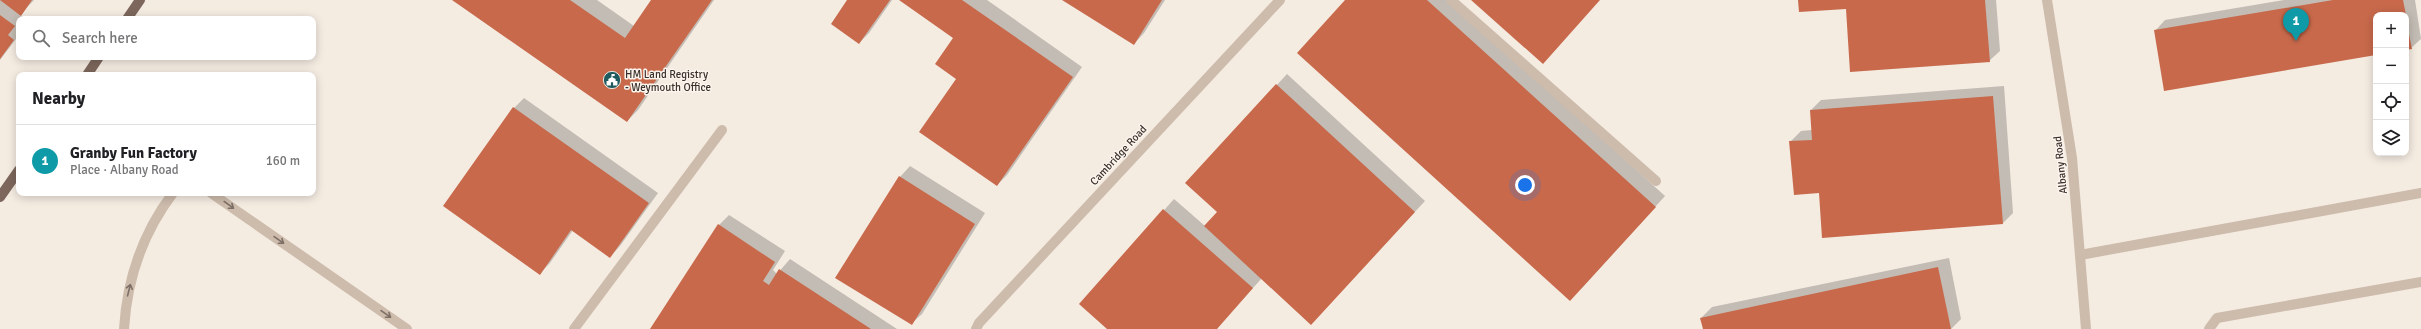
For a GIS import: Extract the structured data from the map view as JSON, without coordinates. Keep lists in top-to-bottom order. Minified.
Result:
{"streets":{"street":["Cambridge Road","Albany Road"]},"places":{"public building":["HM Land Registry - Weymouth Office"]},"page":{"pins":"1","map_buttons":["+","−"],"search":"Search here","heading":"Nearby","list":[{"mark":"1","name":"Granby Fun Factory","note":"Place · Albany Road","value":"160 m"}]}}
